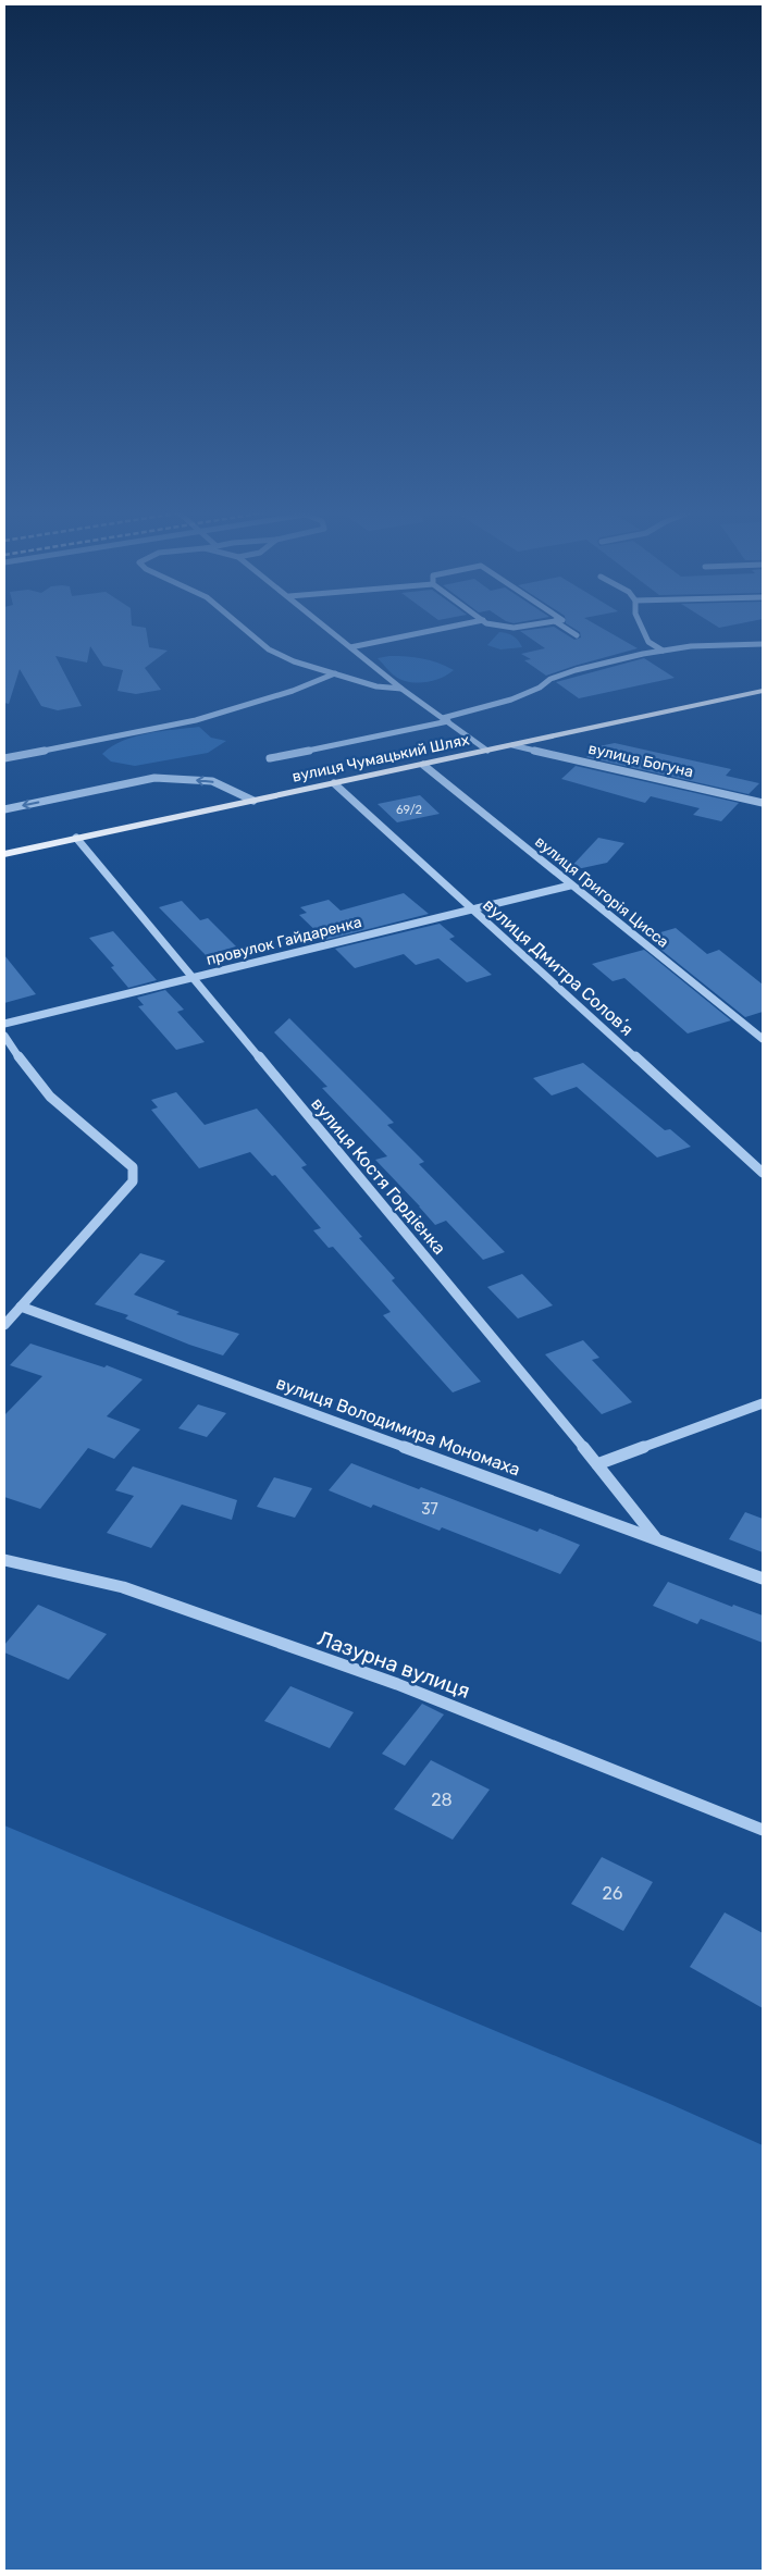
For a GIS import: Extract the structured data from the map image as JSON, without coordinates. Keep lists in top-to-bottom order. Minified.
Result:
{"streets":{"main road":["вулиця Чумацький Шлях"],"street":["вулиця Богуна","вулиця Григорія Цисса","провулок Гайдаренка","вулиця Дмитра Соловʼя","вулиця Костя Гордієнка","вулиця Володимира Мономаха","Лазурна вулиця"]},"crossings":[["вулиця Чумацький Шлях","вулиця Богуна"],["вулиця Чумацький Шлях","вулиця Григорія Цисса"],["вулиця Чумацький Шлях","вулиця Дмитра Соловʼя"],["вулиця Чумацький Шлях","вулиця Костя Гордієнка"],["вулиця Григорія Цисса","провулок Гайдаренка"],["провулок Гайдаренка","вулиця Дмитра Соловʼя"],["провулок Гайдаренка","вулиця Костя Гордієнка"],["вулиця Костя Гордієнка","вулиця Володимира Мономаха"]],"house_numbers":["69/2","37","28","26"]}
